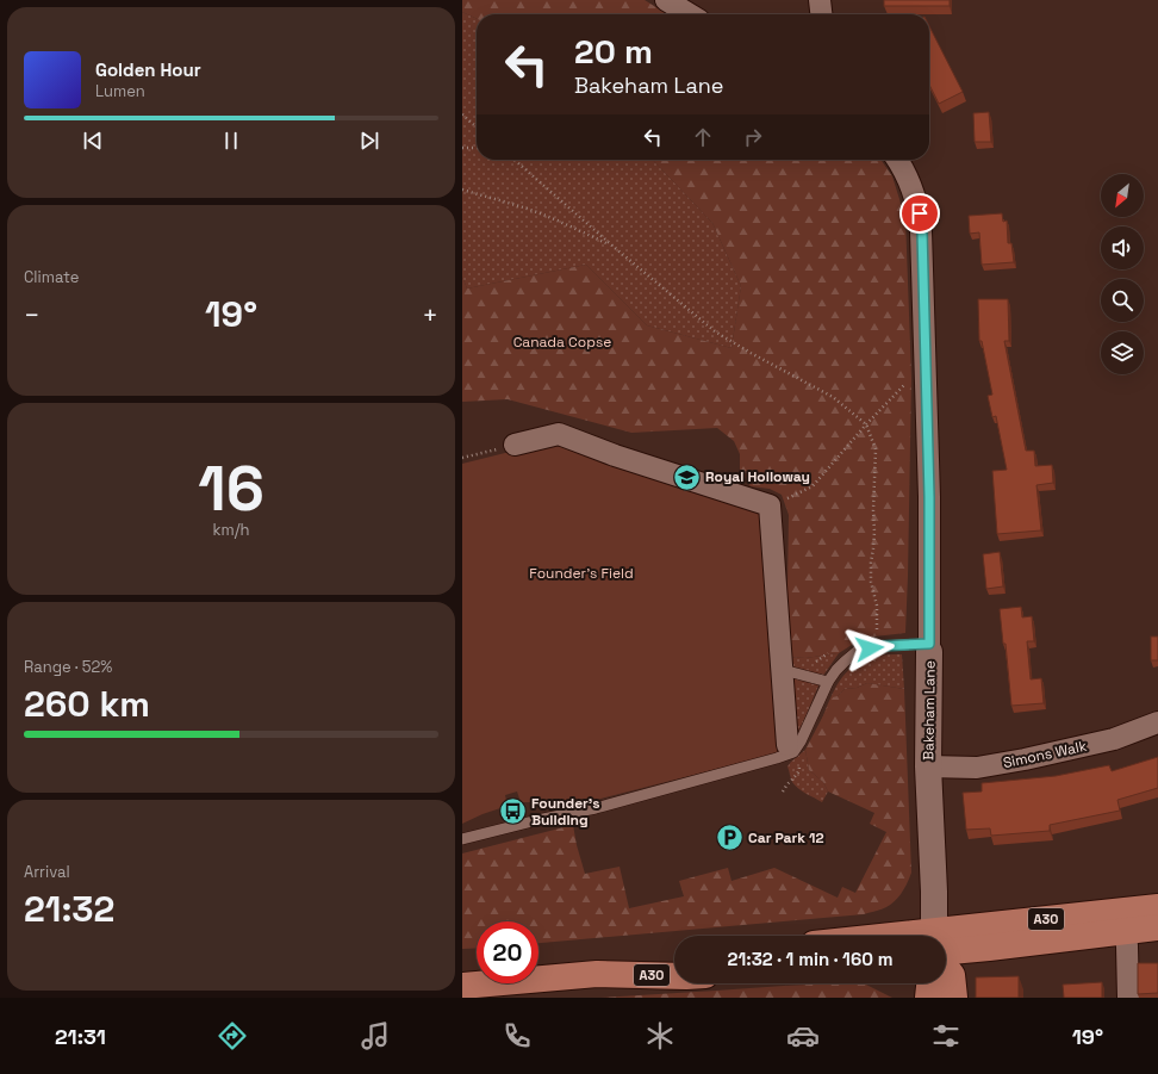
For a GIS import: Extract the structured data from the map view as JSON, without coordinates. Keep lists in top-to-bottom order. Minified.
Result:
{"streets":{"main road":["A30"],"street":["Bakeham Lane","Simons Walk"]},"crossings":[["Bakeham Lane","Simons Walk"]],"parks":["Canada Copse","Founder's Field"],"places":{"school or university":["Royal Holloway"],"bus stop":["Founder's Building"],"parking":["Car Park 12"]},"north":"bottom left","page":{"turn":["20 m","Bakeham Lane"],"song":["Golden Hour","Lumen"],"tile":["Climate",["16","km/h"],["Range · 52%","260 km"],["Arrival","21:32"]],"heat":["−","19°","+"],"limit":"20","trip":"21:32 · 1 min · 160 m","tabs":["21:31","19°"]}}
